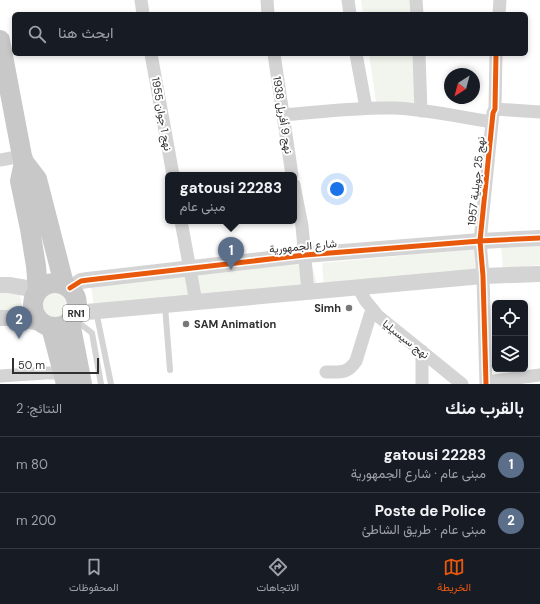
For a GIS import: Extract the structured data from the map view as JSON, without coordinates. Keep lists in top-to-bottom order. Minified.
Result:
{"streets":{"main road":["RN1"],"street":["نهج 1 جوان 1955","نهج 9 أفريل 1938","نهج 25 جويلية 1957","شارع الجمهورية","نهج سيسيليا"]},"crossings":[["نهج 25 جويلية 1957","شارع الجمهورية"],["شارع الجمهورية","RN1"]],"places":["Simh","SAM Animation"],"scale_bar":"50 m","north":"bottom left","page":{"search":"ابحث هنا","popup":["gatousi 22283","مبنى عام"],"pins":["1","2"],"scale":"50 m","heading":["بالقرب منك","النتائج: 2"],"list":[{"mark":"1","name":"gatousi 22283","note":"مبنى عام · شارع الجمهورية","value":"80 m"},{"mark":"2","name":"Poste de Police","note":"مبنى عام · طريق الشاطئ","value":"200 m"}],"nav":["الخريطة","الاتجاهات","المحفوظات"]}}
